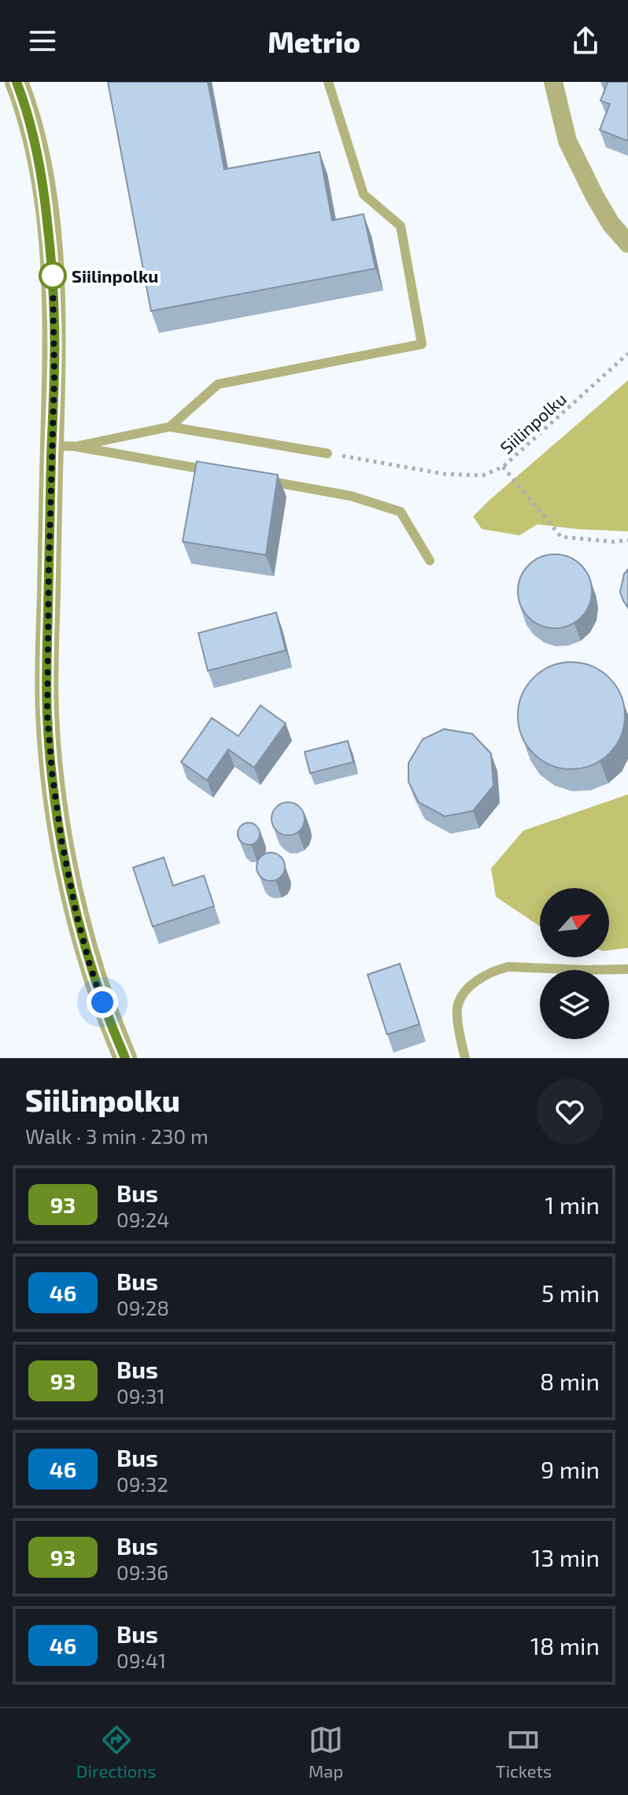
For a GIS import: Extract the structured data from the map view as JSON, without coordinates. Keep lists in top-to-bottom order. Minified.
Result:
{"streets":{"path":["Siilinpolku"]},"places":["Siilinpolku"],"lines":["bus line 93"],"north":"top right","page":{"header":"Metrio","heading":["Siilinpolku","Walk · 3 min · 230 m"],"list":[{"mark":"93","name":"Bus","note":"09:24","value":"1 min"},{"mark":"46","name":"Bus","note":"09:28","value":"5 min"},{"mark":"93","name":"Bus","note":"09:31","value":"8 min"},{"mark":"46","name":"Bus","note":"09:32","value":"9 min"},{"mark":"93","name":"Bus","note":"09:36","value":"13 min"},{"mark":"46","name":"Bus","note":"09:41","value":"18 min"}],"tabs":["Directions","Map","Tickets"]}}
